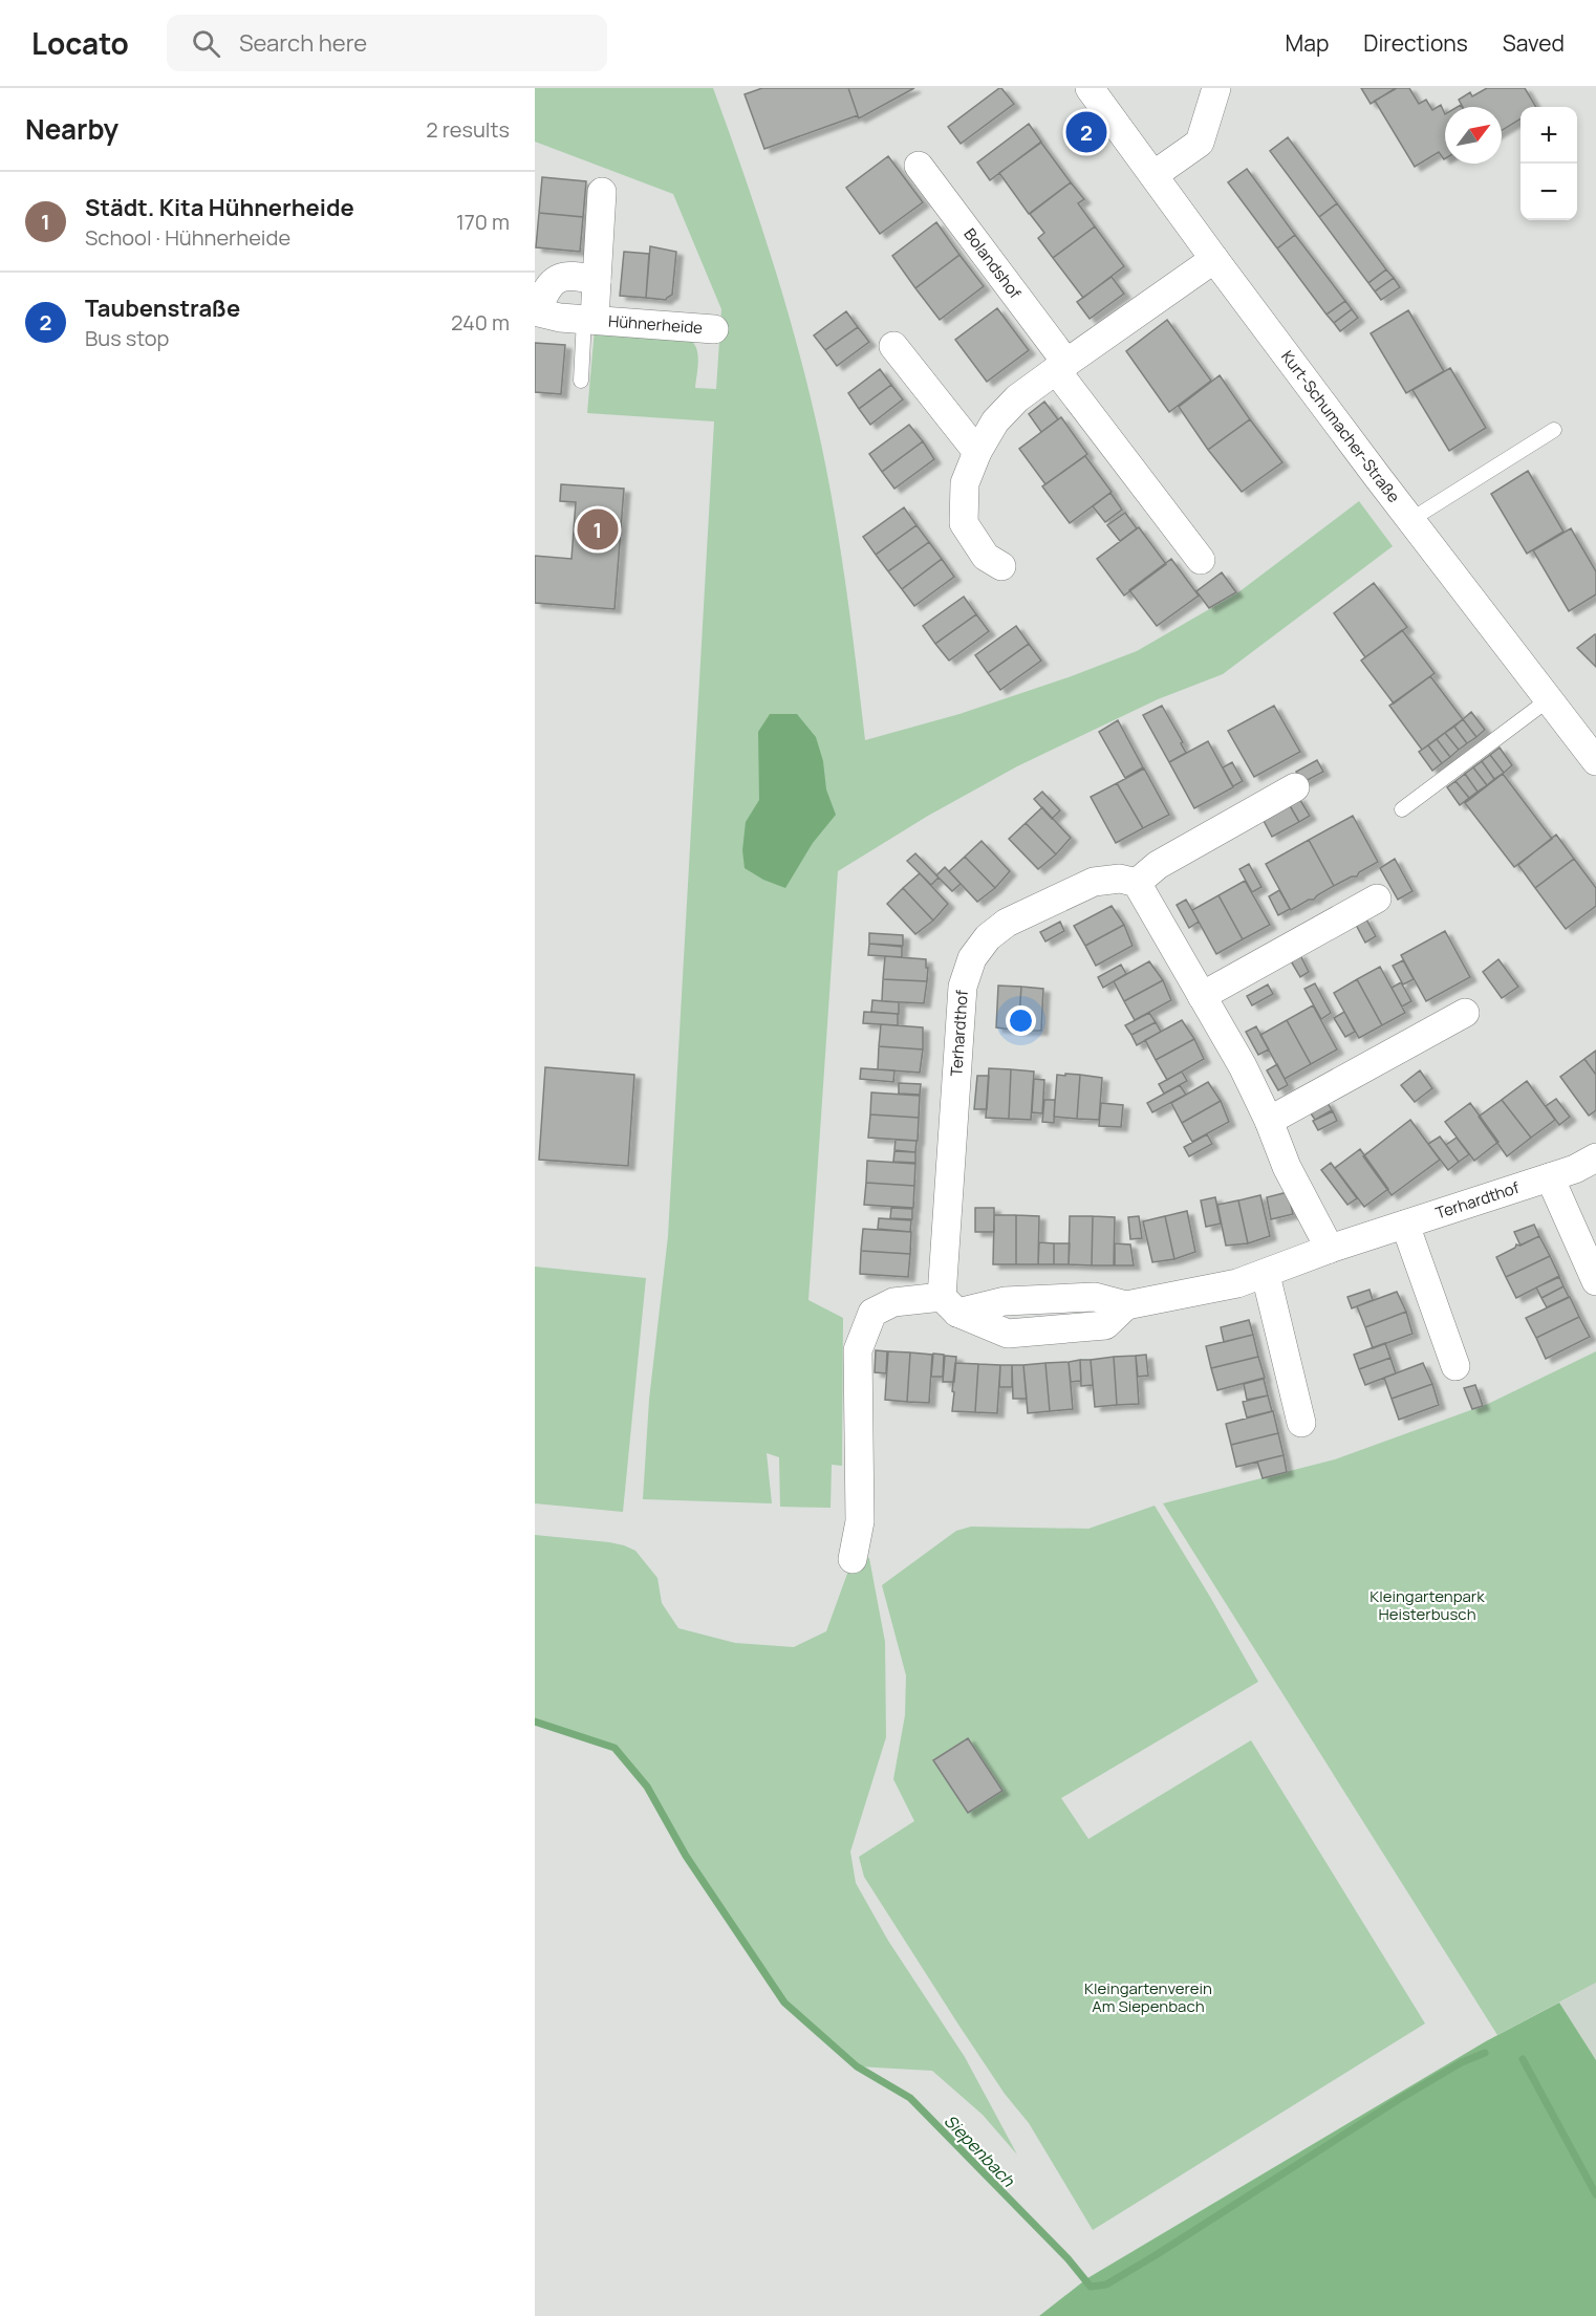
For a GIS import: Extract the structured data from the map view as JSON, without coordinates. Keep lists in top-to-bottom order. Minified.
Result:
{"streets":{"street":["Bolandshof","Hühnerheide","Kurt-Schumacher-Straße","Terhardthof"]},"water":["Siepenbach"],"parks":["Kleingartenpark Heisterbusch","Kleingartenverein Am Siepenbach"],"north":"top right","page":{"header":"Locato","search":"Search here","nav":["Map","Directions","Saved"],"heading":["Nearby","2 results"],"map_buttons":["+","−"],"pins":["2","1"],"list":[{"mark":"1","name":"Städt. Kita Hühnerheide","note":"School · Hühnerheide","value":"170 m"},{"mark":"2","name":"Taubenstraße","note":"Bus stop","value":"240 m"}]}}
